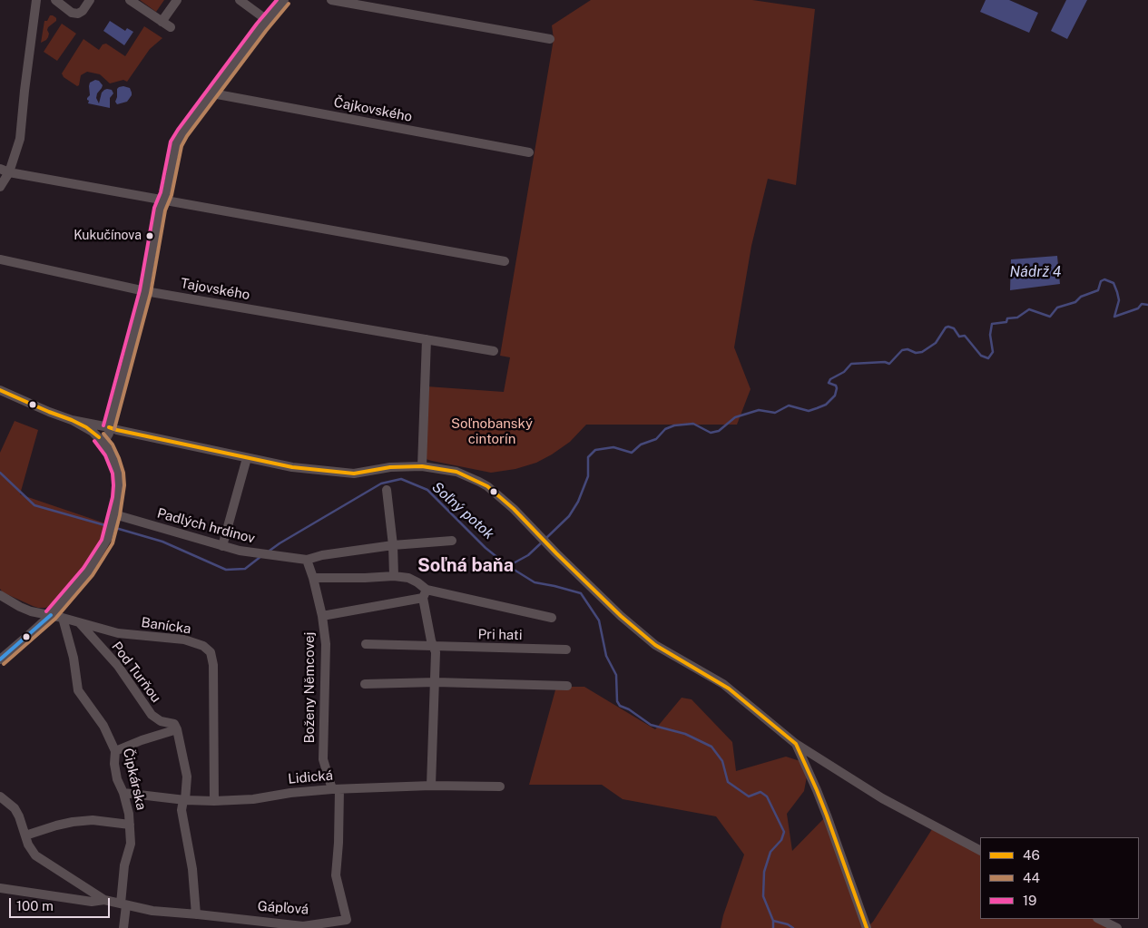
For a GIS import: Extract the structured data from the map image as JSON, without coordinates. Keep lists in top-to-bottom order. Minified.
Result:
{"streets":{"street":["Čajkovského","Tajovského","Padlých hrdinov","Banícka","Pri hati","Pod Turňou","Boženy Němcovej","Lidická","Čipkárska","Gápľová"]},"crossings":[["Padlých hrdinov","Boženy Němcovej"],["Banícka","Pod Turňou"],["Banícka","Lidická"],["Banícka","Čipkárska"],["Pri hati","Boženy Němcovej"],["Boženy Němcovej","Lidická"],["Boženy Němcovej","Gápľová"],["Lidická","Čipkárska"],["Lidická","Gápľová"],["Čipkárska","Gápľová"]],"districts":["Soľná baňa"],"water":["Nádrž 4","Soľný potok"],"parks":["Soľnobanský cintorín"],"places":["Kukučínova"],"lines":["transit line 19","transit line 44","transit line 46"],"legend":["46","44","19"],"scale_bar":"100 m"}
